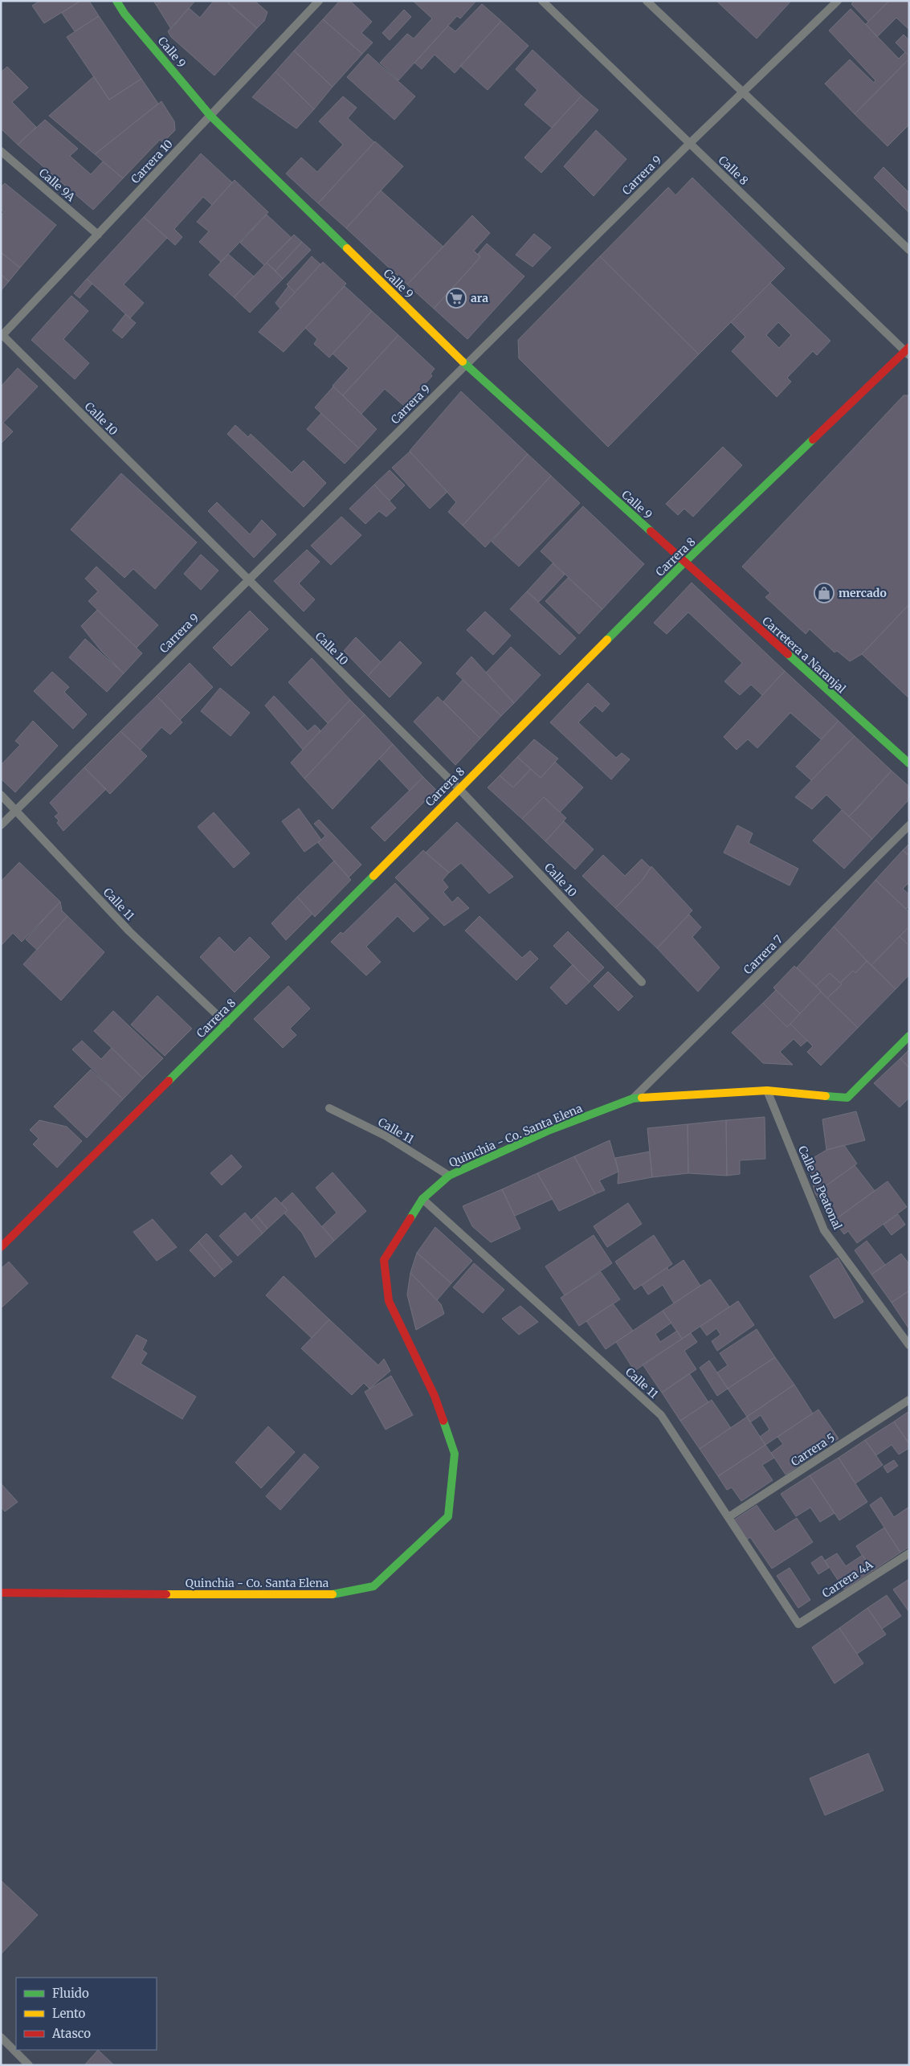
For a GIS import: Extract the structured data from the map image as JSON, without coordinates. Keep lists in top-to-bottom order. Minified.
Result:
{"streets":{"street":["Calle 9","Carrera 10","Calle 8","Carrera 9","Calle 9A","Calle 10","Carrera 8","Carretera a Naranjal","Calle 11","Carrera 7","Quinchia - Co. Santa Elena","Calle 10 Peatonal","Carrera 5","Carrera 4A"]},"crossings":[["Calle 9","Carrera 10"],["Calle 9","Carrera 9"],["Calle 9","Carrera 8"],["Calle 9","Carretera a Naranjal"],["Carrera 10","Calle 9A"],["Carrera 10","Calle 10"],["Calle 8","Carrera 9"],["Calle 8","Carrera 8"],["Carrera 9","Calle 10"],["Carrera 9","Calle 11"],["Calle 10","Carrera 8"],["Carrera 8","Carretera a Naranjal"],["Carrera 8","Calle 11"],["Calle 11","Quinchia - Co. Santa Elena"],["Calle 11","Carrera 5"],["Calle 11","Carrera 4A"],["Carrera 7","Quinchia - Co. Santa Elena"],["Quinchia - Co. Santa Elena","Calle 10 Peatonal"]],"places":{"supermarket":["ara"],"shop":["mercado"]},"legend":["Fluido","Lento","Atasco"]}
